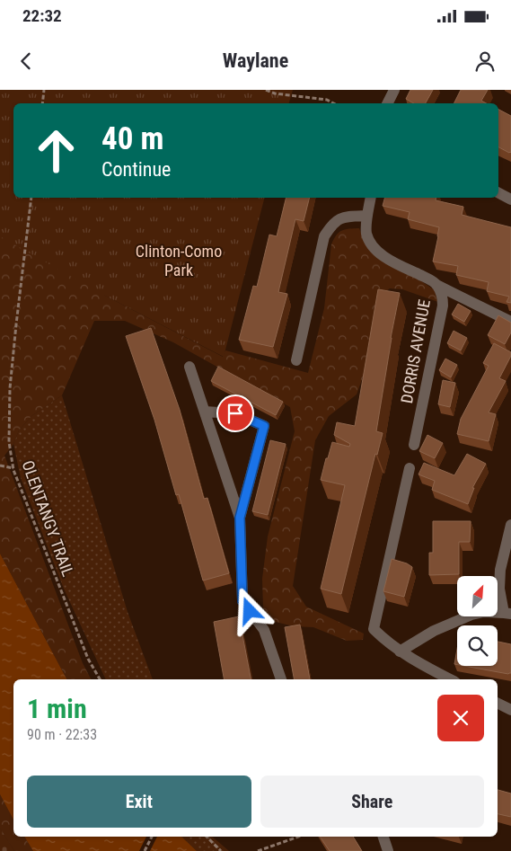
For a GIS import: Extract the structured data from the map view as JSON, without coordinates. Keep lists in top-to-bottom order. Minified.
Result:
{"streets":{"street":["DORRIS AVENUE"],"path":["OLENTANGY TRAIL"]},"parks":["Clinton-Como Park"],"north":"top right","page":{"status":"22:32","header":"Waylane","turn":["40 m","Continue"],"heading":["1 min","90 m · 22:33"],"buttons":["Exit","Share"]}}
